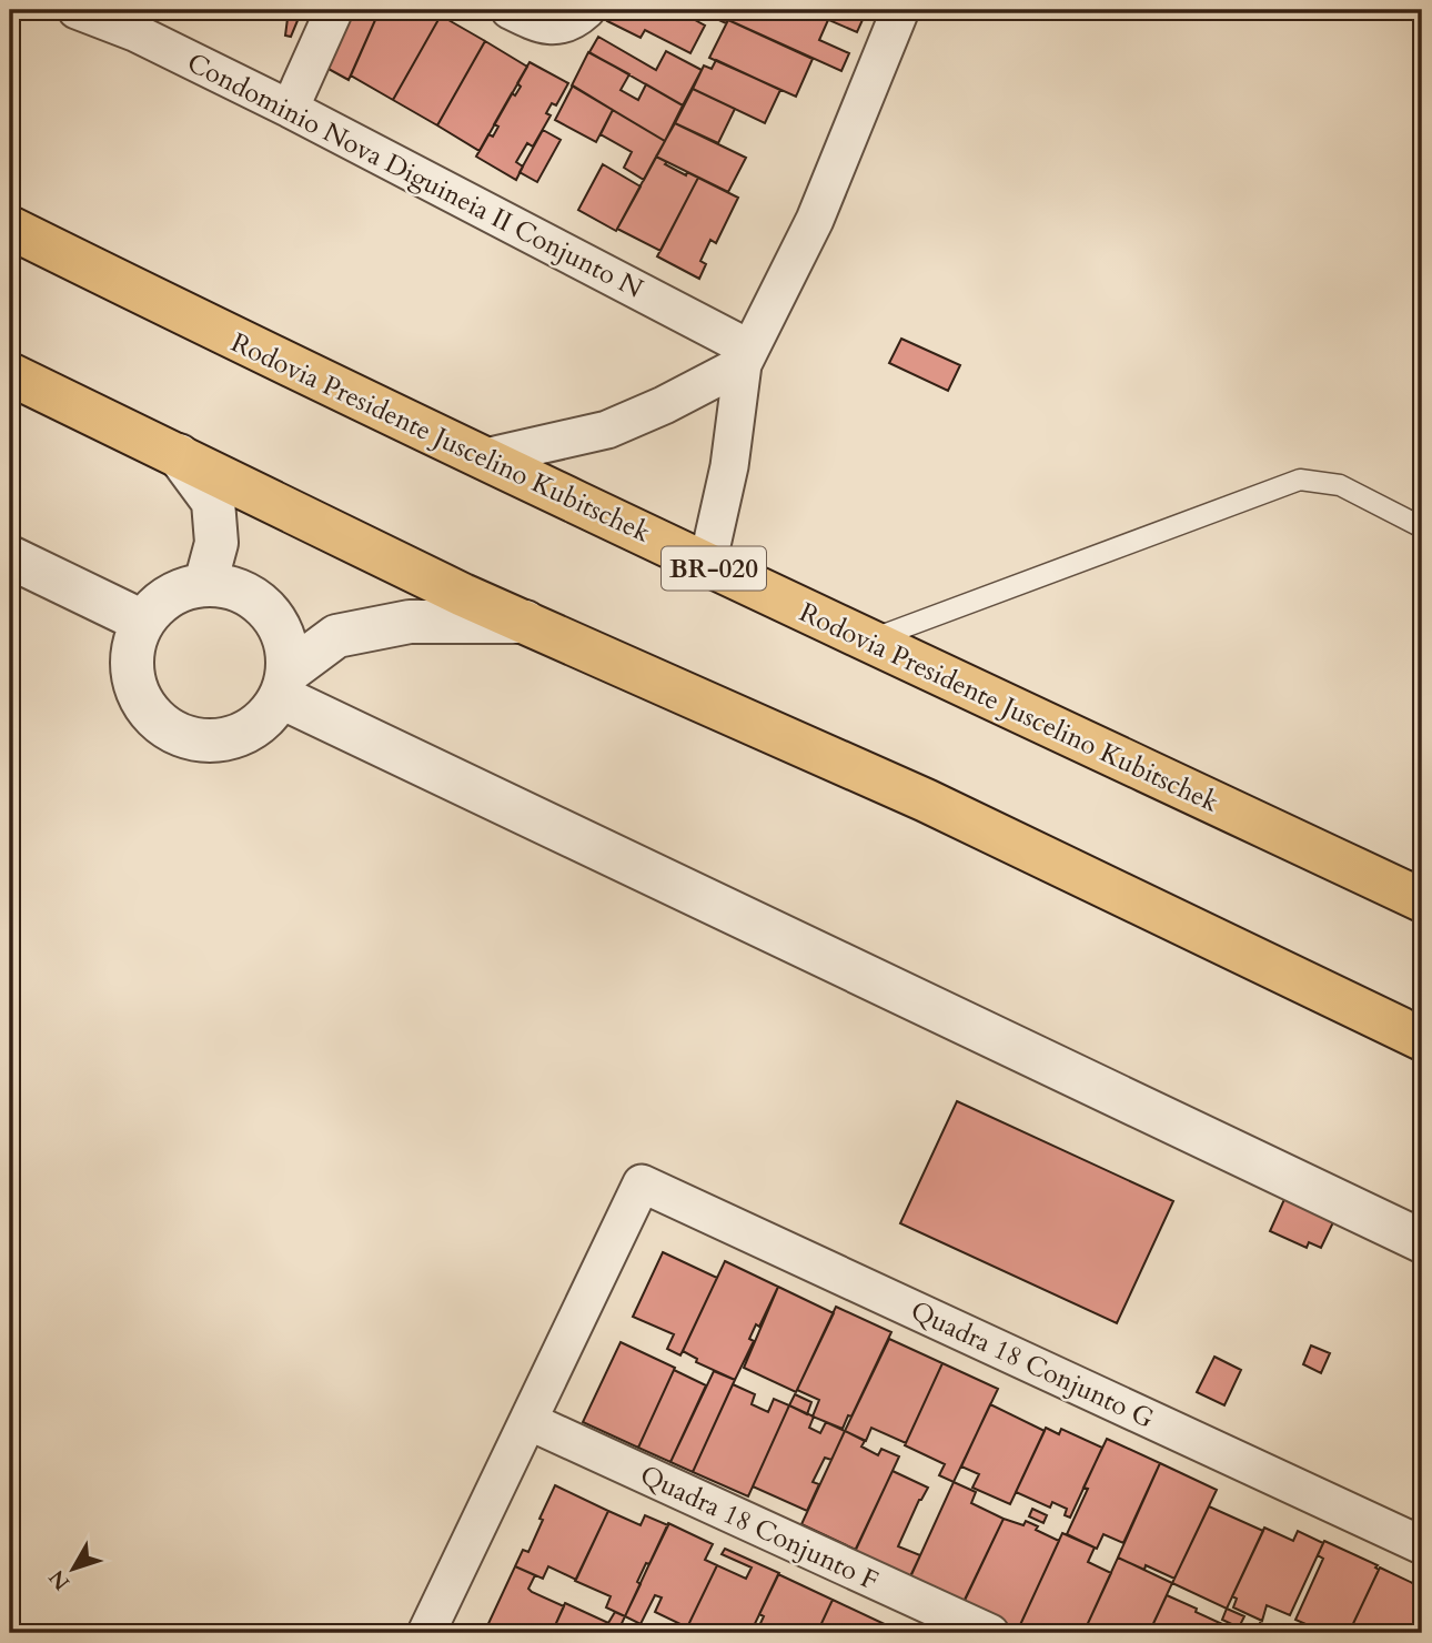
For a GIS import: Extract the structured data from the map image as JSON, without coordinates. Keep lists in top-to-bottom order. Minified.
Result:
{"streets":{"highway":["Rodovia Presidente Juscelino Kubitschek","BR-020"],"street":["Condominio Nova Diguineia II Conjunto N","Quadra 18 Conjunto G","Quadra 18 Conjunto F"]},"crossings":[["Quadra 18 Conjunto G","Quadra 18 Conjunto F"]],"north":"bottom left"}
